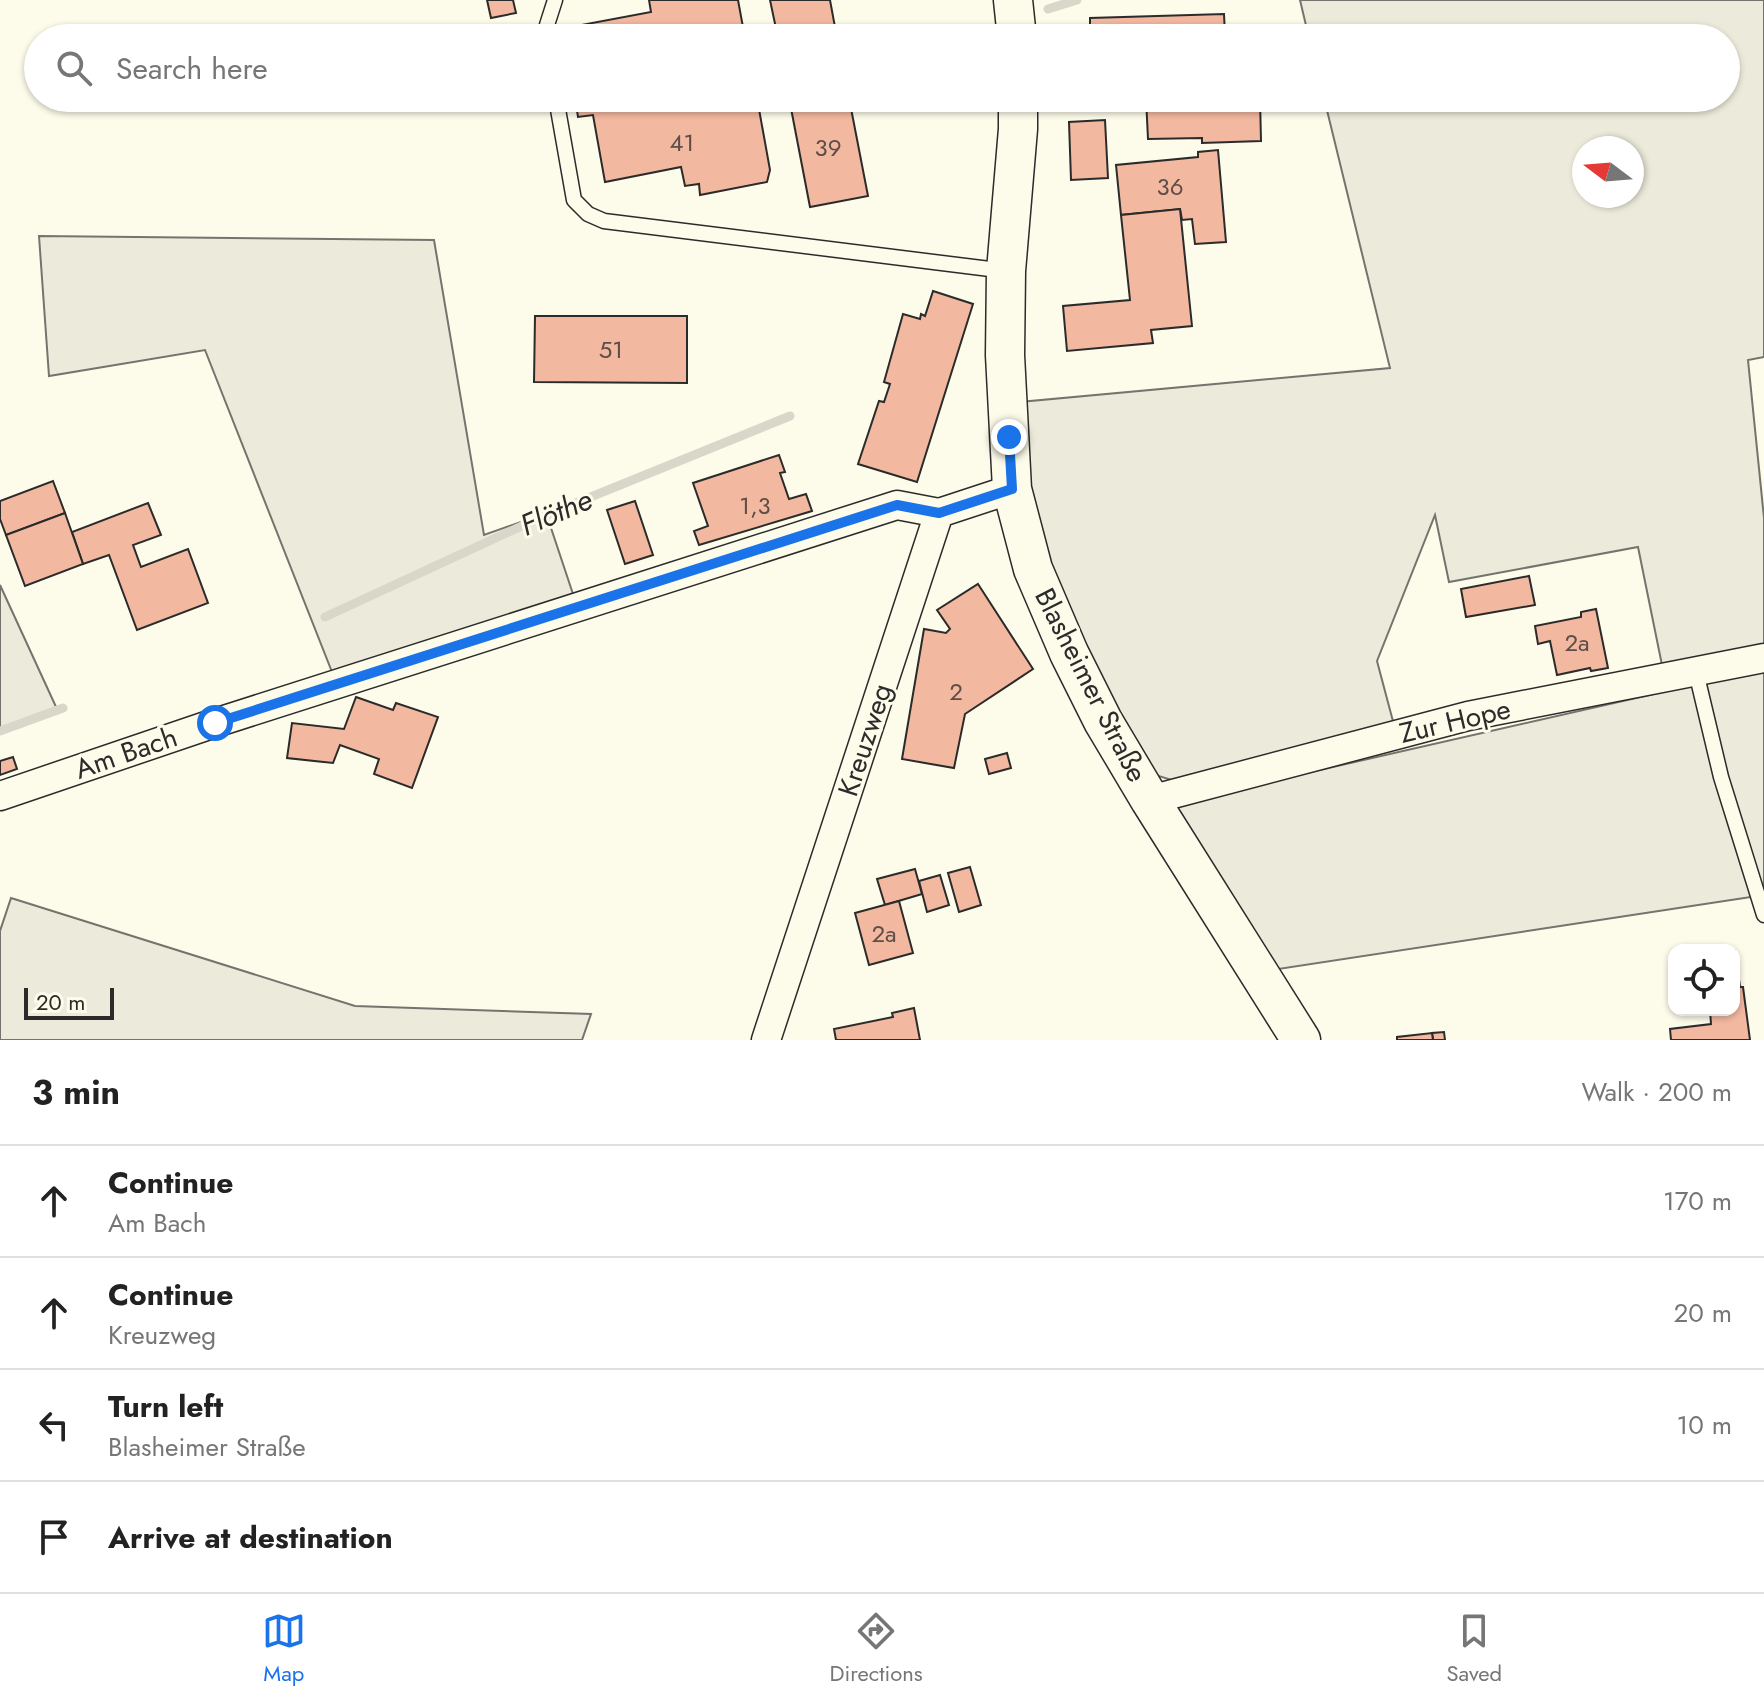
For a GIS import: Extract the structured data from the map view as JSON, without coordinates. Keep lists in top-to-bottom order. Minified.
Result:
{"streets":{"street":["Blasheimer Straße","Zur Hope","Kreuzweg","Am Bach"]},"crossings":[["Blasheimer Straße","Zur Hope"],["Kreuzweg","Am Bach"]],"water":["Flöthe"],"house_numbers":["41","39","36","51","1,3","2a","2","2a"],"scale_bar":"20 m","north":"left","page":{"search":"Search here","scale":"20 m","heading":["3 min","Walk · 200 m"],"list":[["Continue","Am Bach","170 m"],["Continue","Kreuzweg","20 m"],["Turn left","Blasheimer Straße","10 m"],"Arrive at destination"],"nav":["Map","Directions","Saved"]}}
